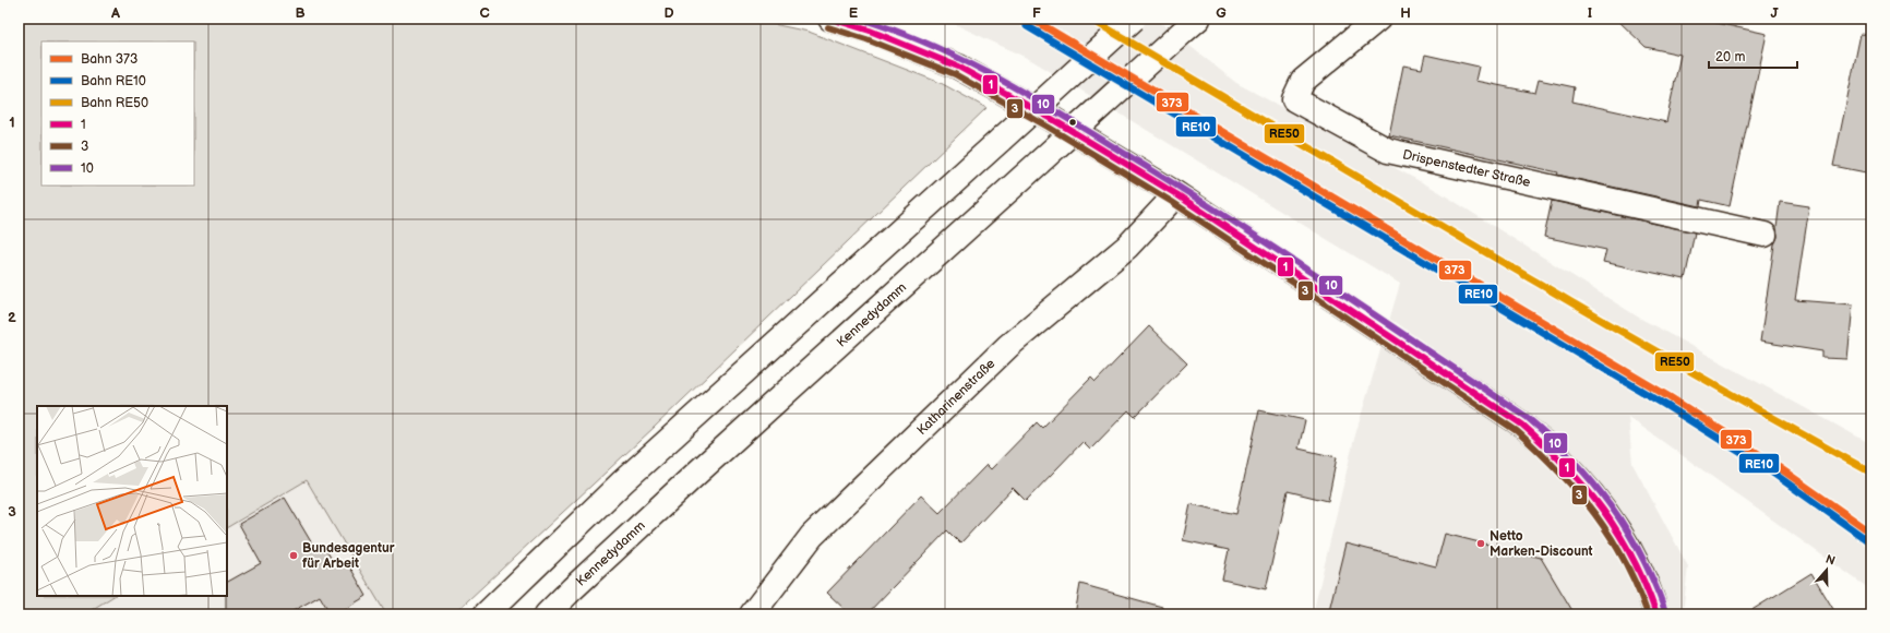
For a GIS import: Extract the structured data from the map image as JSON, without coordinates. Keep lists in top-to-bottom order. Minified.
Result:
{"streets":{"street":["Drispenstedter Straße","Kennedydamm","Katharinenstraße"]},"places":["Netto Marken-Discount","Bundesagentur für Arbeit"],"lines":["rail line 373","rail line RE50","transit line 1","transit line 10","rail line RE10","transit line 3"],"legend":["Bahn 373","Bahn RE10","Bahn RE50","1","3","10"],"scale_bar":"20 m","north":"top","grid":{"columns":["A","B","C","D","E","F","G","H","I","J"],"rows":["1","2","3"]}}
